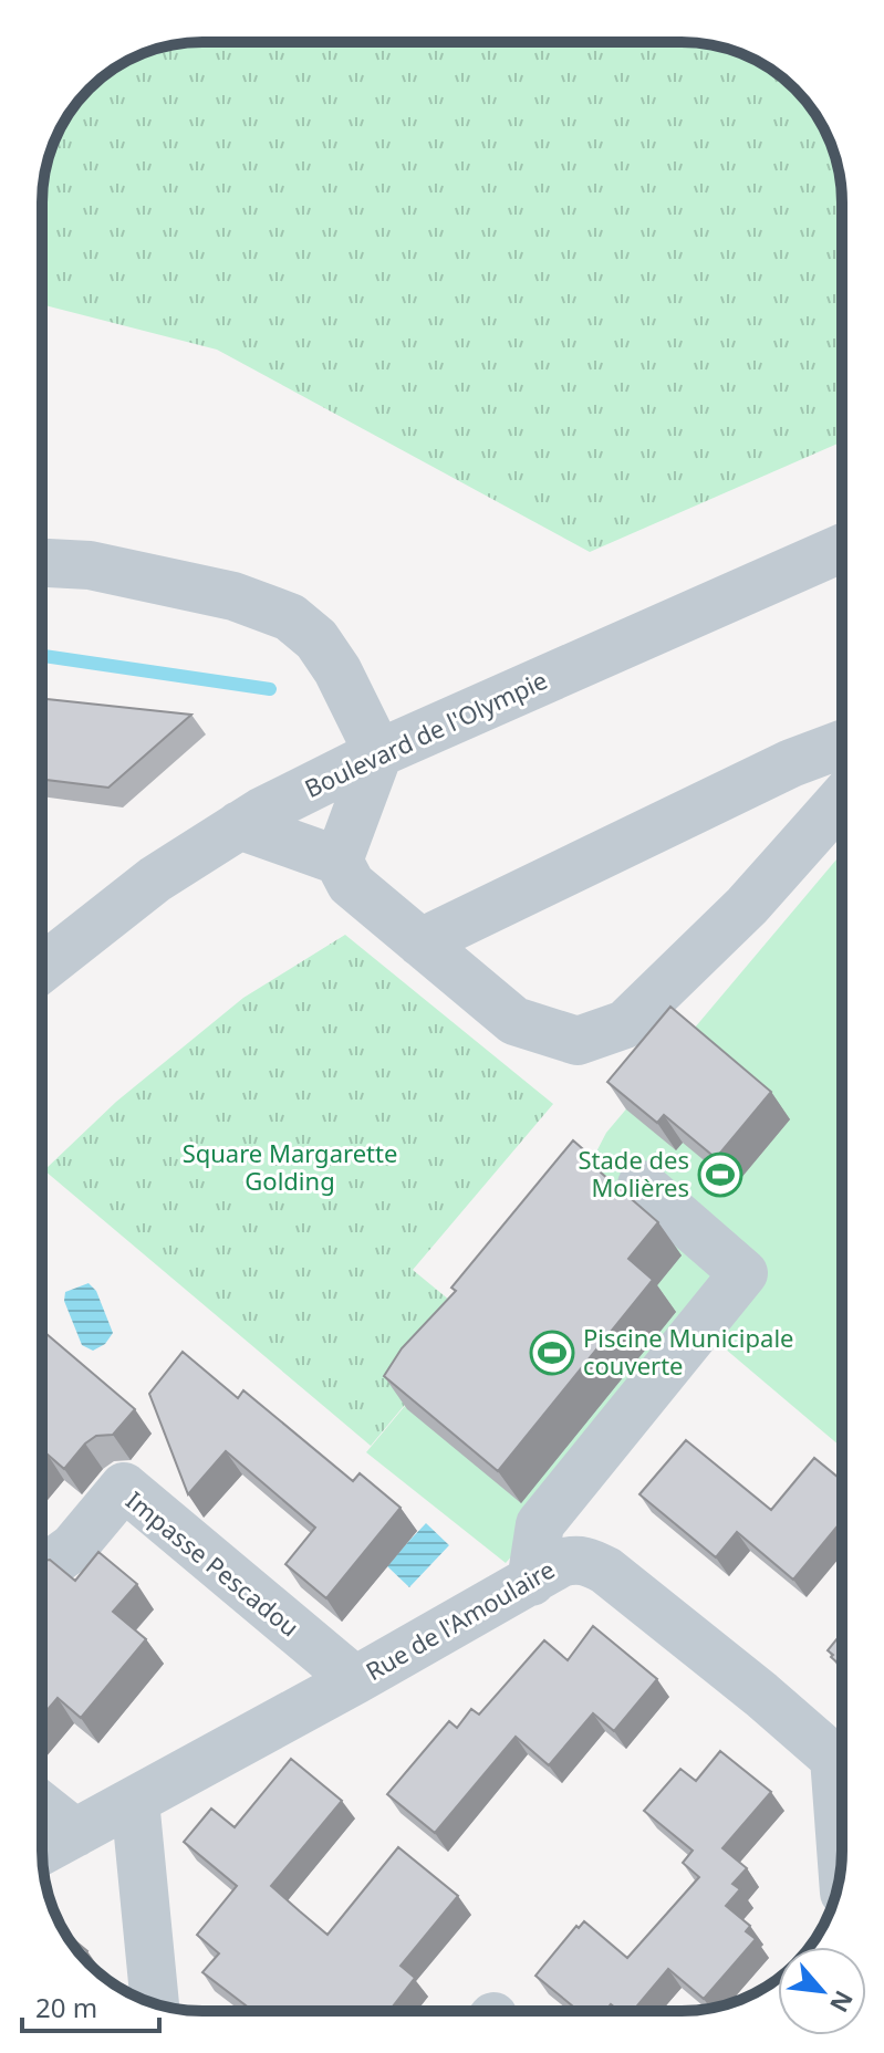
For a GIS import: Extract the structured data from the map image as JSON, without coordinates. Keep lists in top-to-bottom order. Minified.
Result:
{"streets":{"street":["Boulevard de l'Olympie","Impasse Pescadou","Rue de l'Amoulaire"]},"crossings":[["Impasse Pescadou","Rue de l'Amoulaire"]],"parks":["Square Margarette Golding"],"places":{"sports":["Stade des Molières","Piscine Municipale couverte"]},"scale_bar":"20 m","north":"bottom right"}
